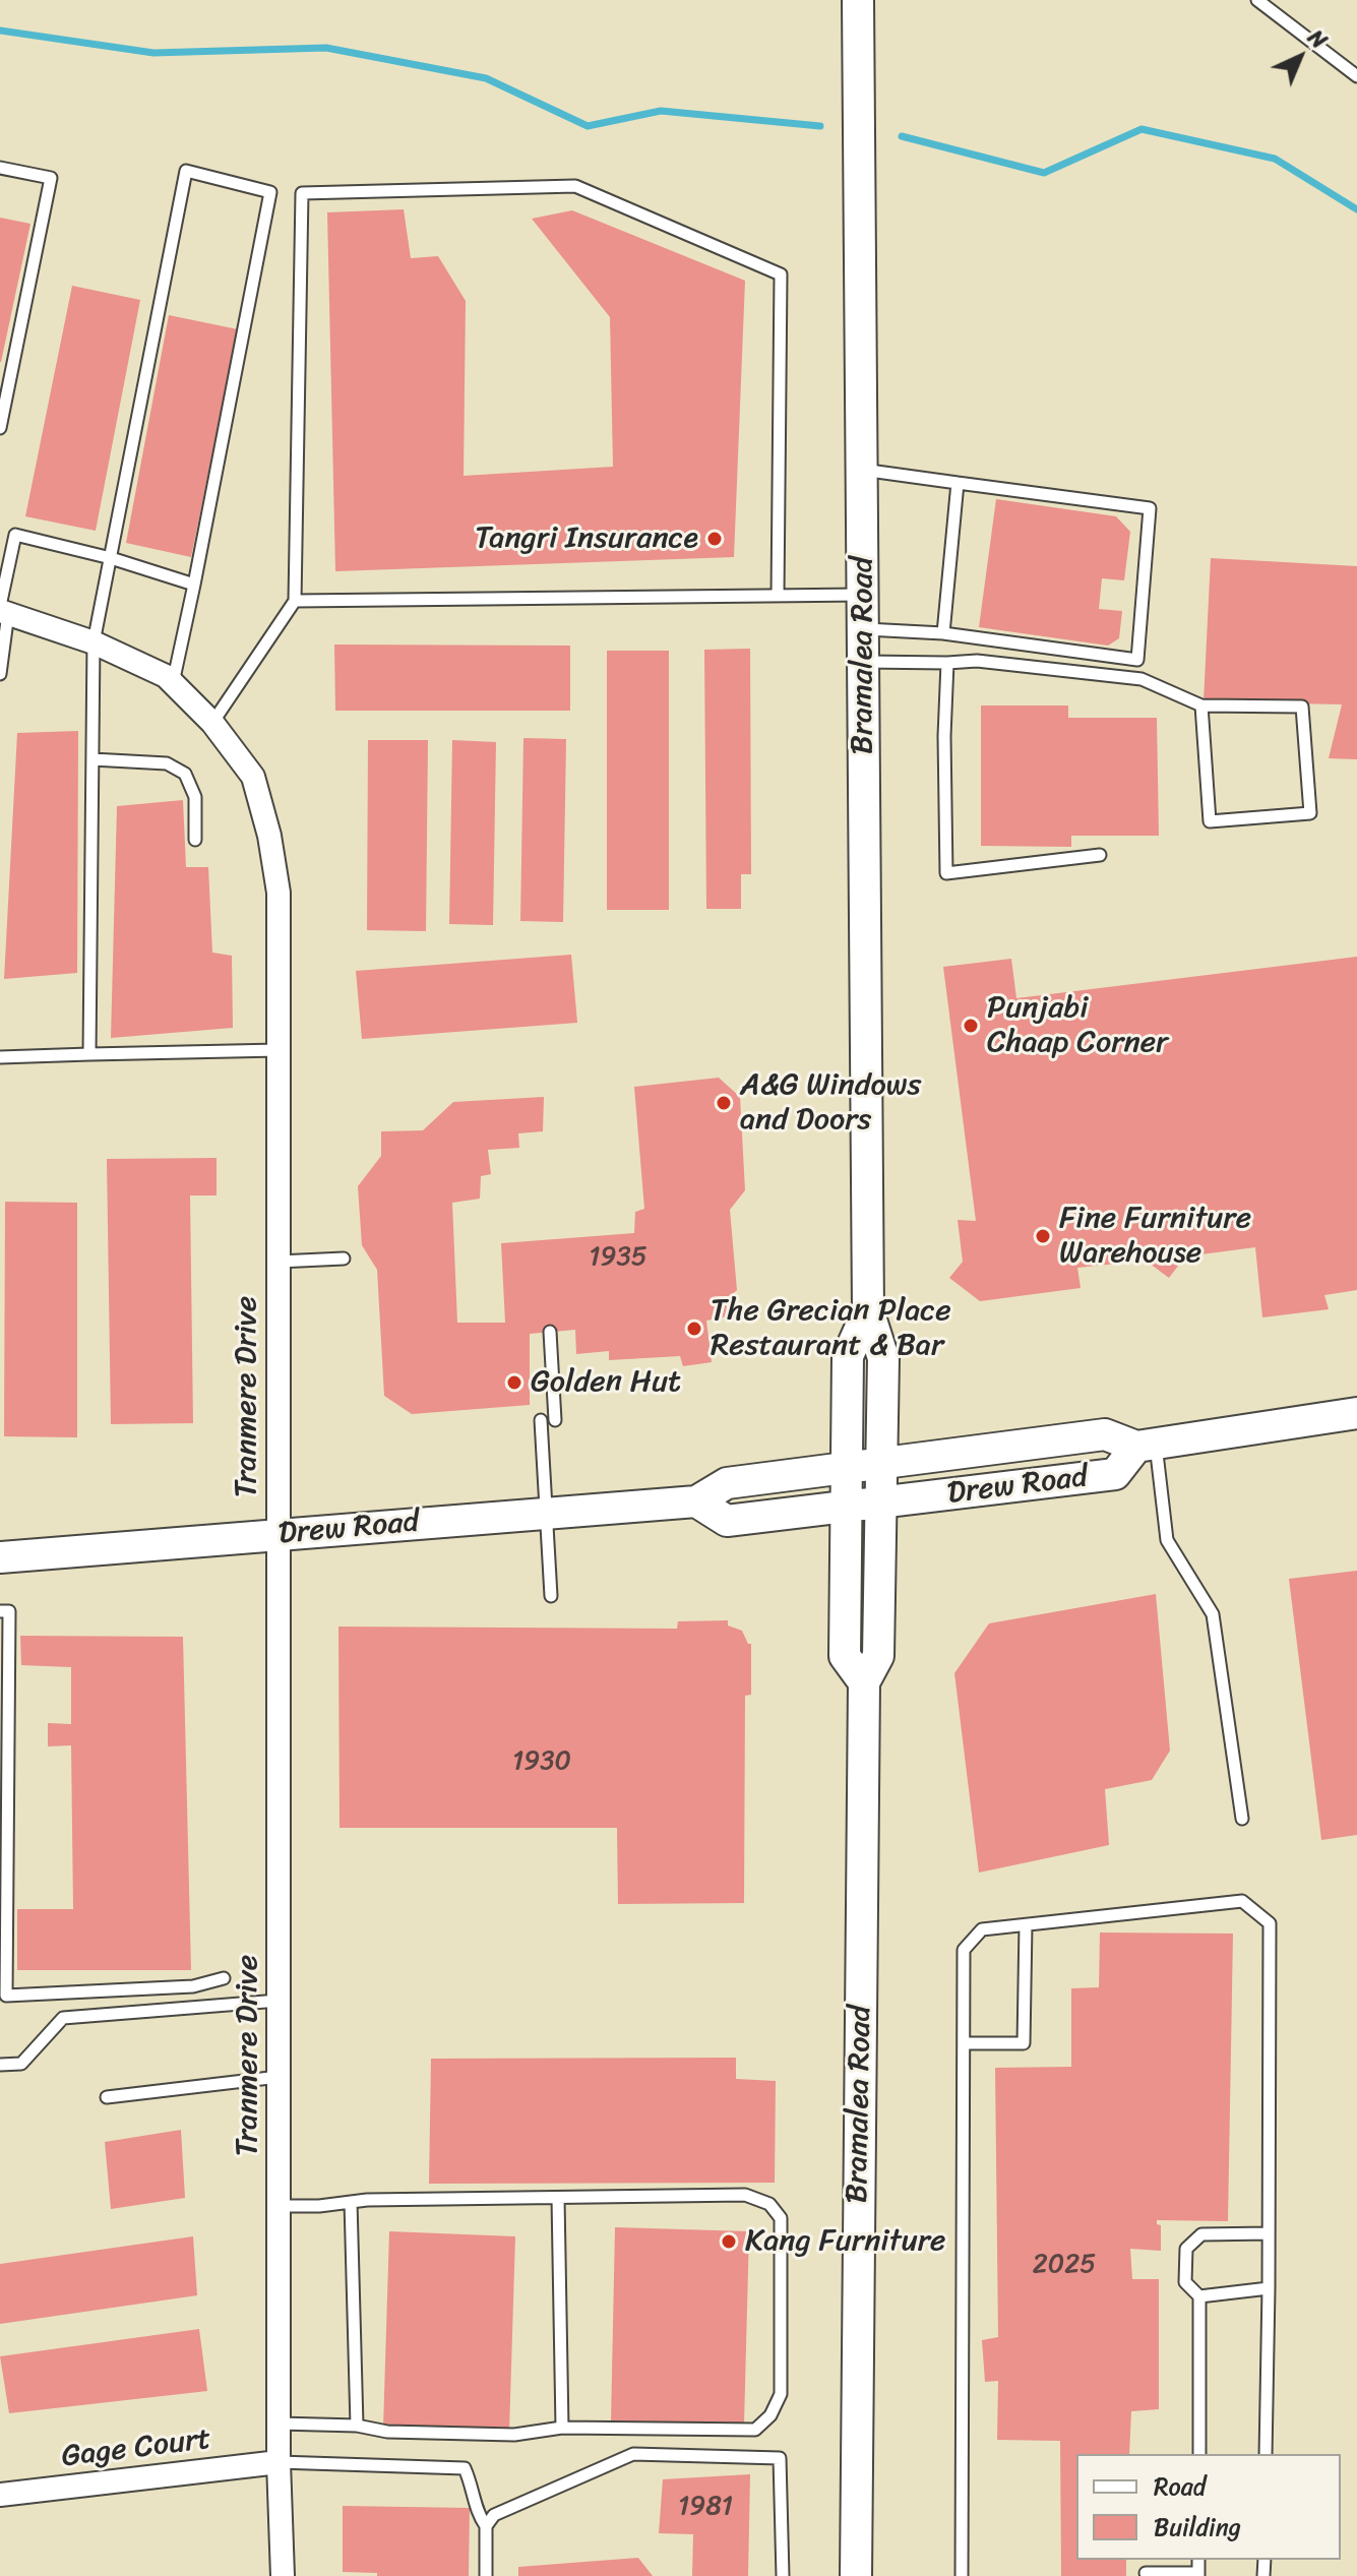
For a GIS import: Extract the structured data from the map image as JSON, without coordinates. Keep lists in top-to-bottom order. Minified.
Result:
{"streets":{"main road":["Bramalea Road","Drew Road"],"street":["Tranmere Drive","Gage Court"]},"crossings":[["Bramalea Road","Drew Road"],["Tranmere Drive","Drew Road"],["Tranmere Drive","Gage Court"]],"places":["Tangri Insurance","Punjabi Chaap Corner","A&G Windows and Doors","Fine Furniture Warehouse","The Grecian Place Restaurant & Bar","Golden Hut","Kang Furniture"],"house_numbers":["1935","1930","2025","1981"],"legend":["Road","Building"],"north":"top right"}
